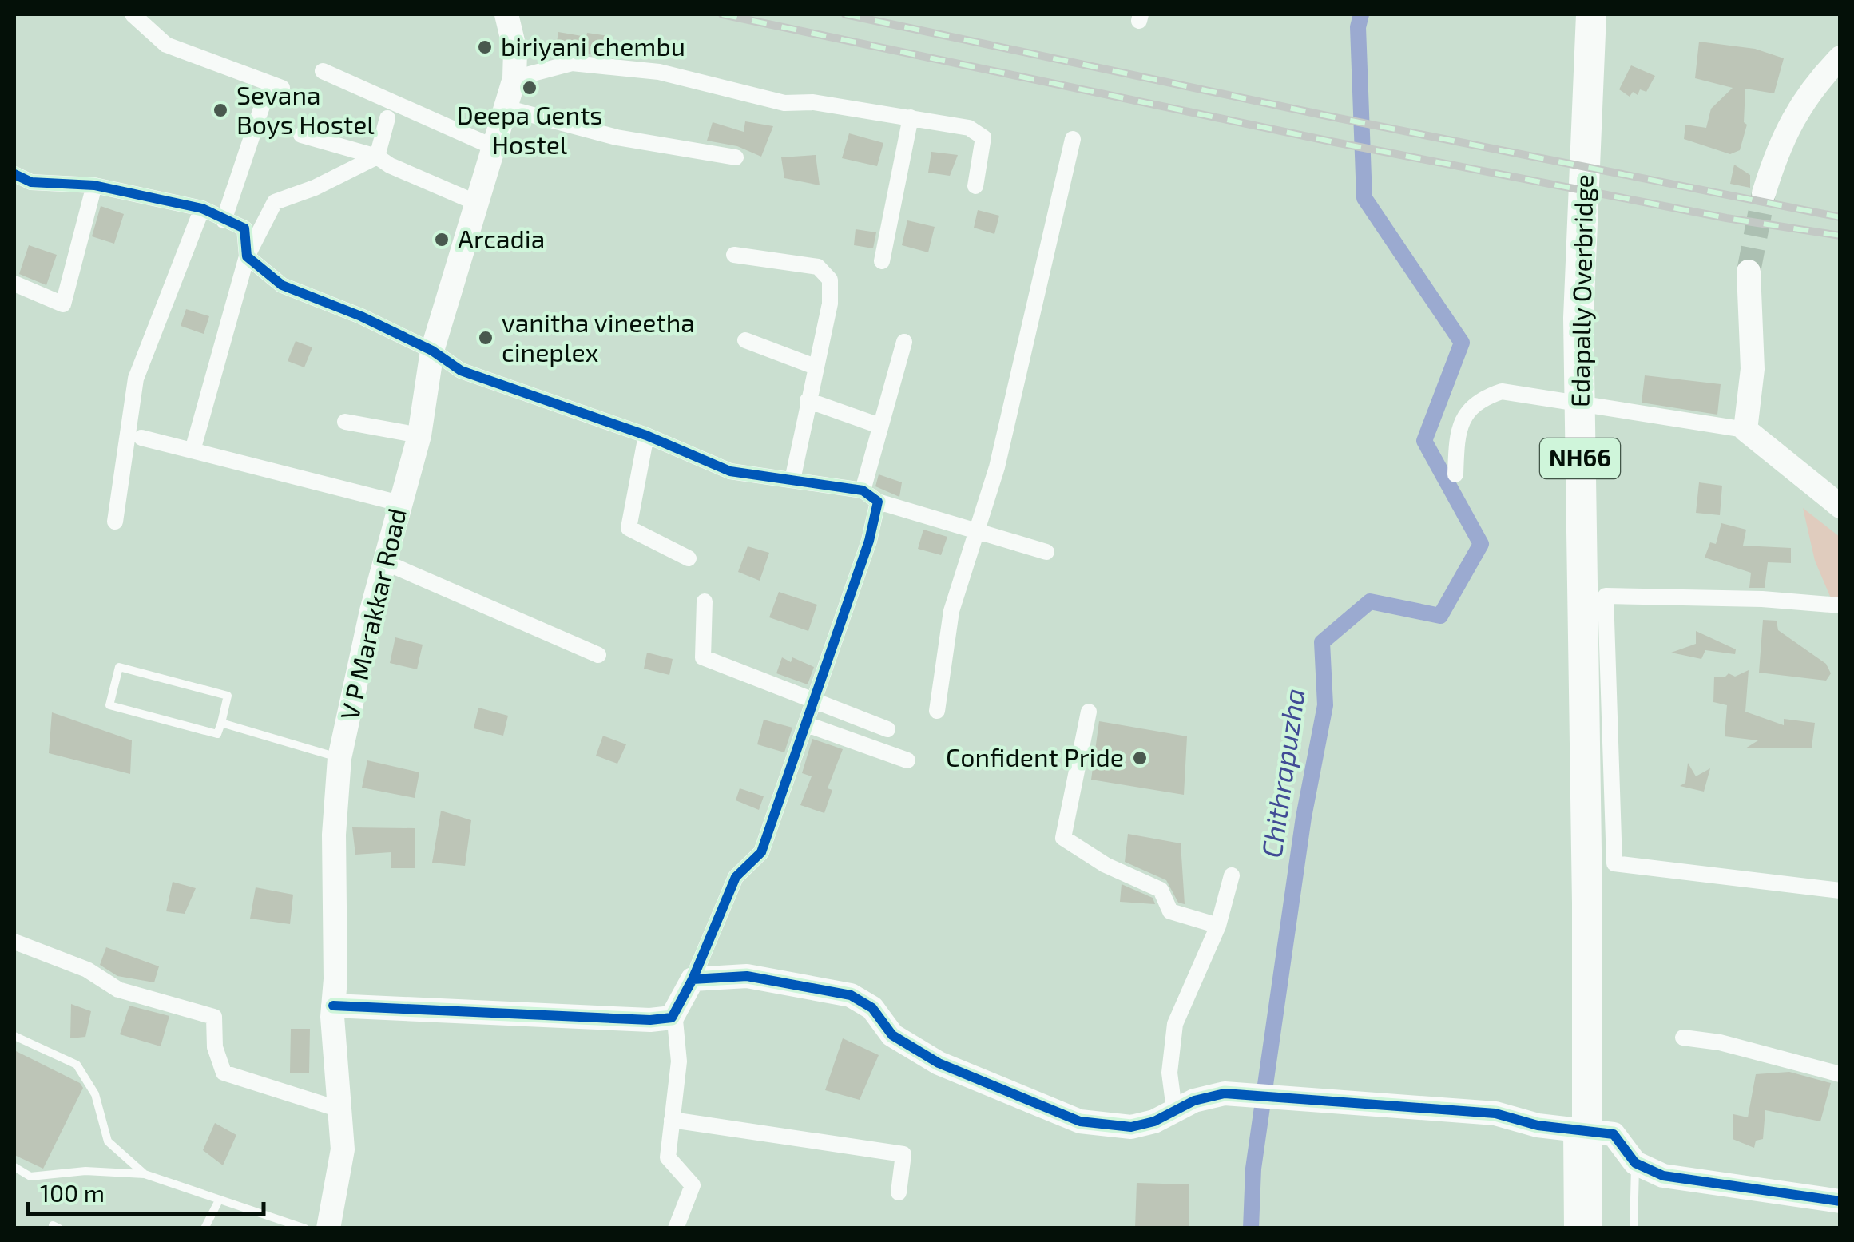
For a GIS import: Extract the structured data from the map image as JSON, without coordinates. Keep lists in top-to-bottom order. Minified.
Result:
{"streets":{"highway":["Edapally Overbridge","NH66"],"street":["V P Marakkar Road"]},"crossings":[["Edapally Overbridge","NH66"]],"water":["Chithrapuzha"],"places":["biriyani chembu","Deepa Gents Hostel","Sevana Boys Hostel","Arcadia","vanitha vineetha cineplex","Confident Pride"],"scale_bar":"100 m"}
